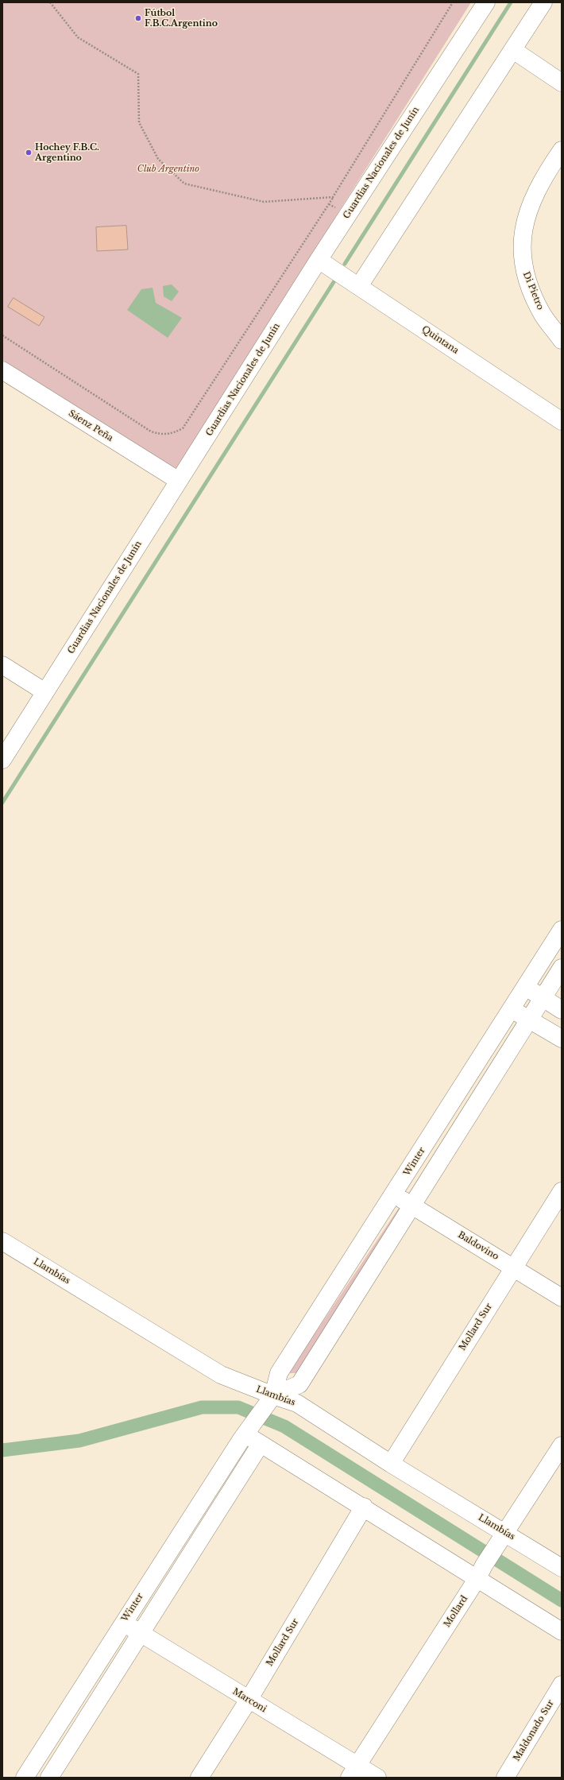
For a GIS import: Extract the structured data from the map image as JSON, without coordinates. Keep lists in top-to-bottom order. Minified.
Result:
{"streets":{"street":["Guardias Nacionales de Junín","Di Pietro","Quintana","Sáenz Peña","Winter","Baldovino","Llambías","Mollard Sur","Mollard","Marconi","Maldonado Sur"]},"crossings":[["Guardias Nacionales de Junín","Quintana"],["Guardias Nacionales de Junín","Sáenz Peña"],["Winter","Baldovino"],["Winter","Llambías"],["Winter","Marconi"],["Baldovino","Mollard Sur"],["Llambías","Mollard Sur"],["Llambías","Mollard"],["Mollard Sur","Marconi"],["Mollard","Marconi"]],"parks":["Club Argentino"],"places":["Fútbol F.B.C.Argentino","Hochey F.B.C. Argentino"]}
